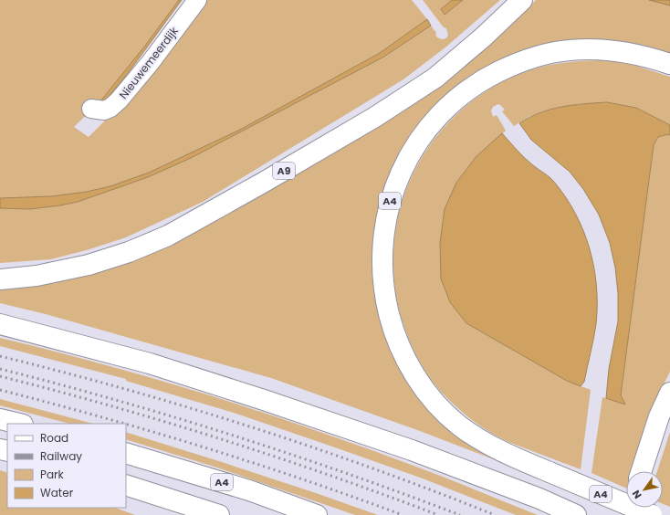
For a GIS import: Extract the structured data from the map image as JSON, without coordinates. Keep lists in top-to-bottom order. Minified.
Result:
{"streets":{"highway":["A9","A4"],"lane":["Nieuwemeerdijk"]},"legend":["Road","Railway","Park","Water"],"north":"bottom left"}
